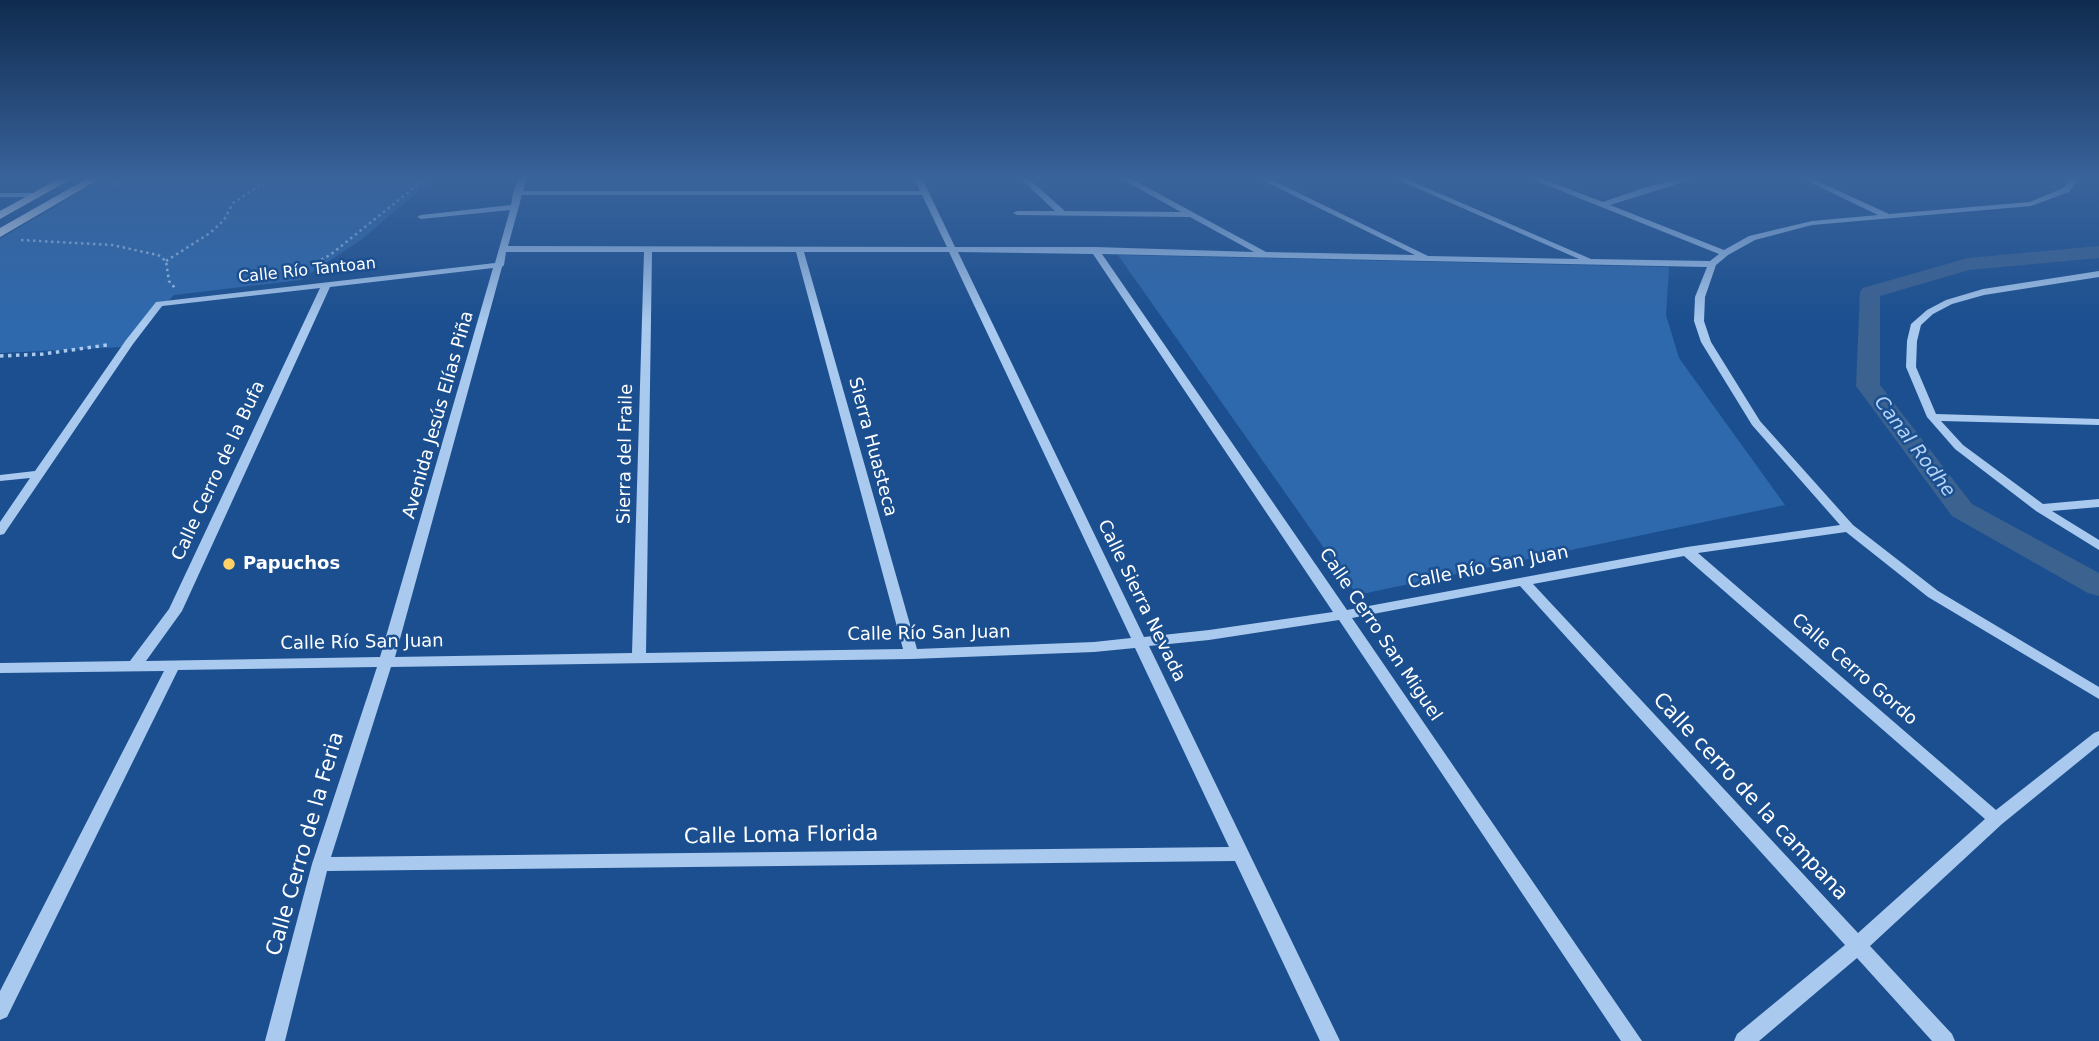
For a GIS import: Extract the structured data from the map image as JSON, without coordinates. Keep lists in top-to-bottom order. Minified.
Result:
{"streets":{"street":["Calle Río Tantoan","Avenida Jesús Elías Piña","Sierra Huasteca","Sierra del Fraile","Calle Cerro de la Bufa","Calle Río San Juan","Calle Sierra Nevada","Calle Cerro San Miguel","Calle Cerro Gordo","Calle cerro de la campana","Calle Loma Florida","Calle Cerro de la Feria"]},"crossings":[["Calle Río Tantoan","Avenida Jesús Elías Piña"],["Calle Río Tantoan","Calle Cerro de la Bufa"],["Avenida Jesús Elías Piña","Calle Río San Juan"],["Avenida Jesús Elías Piña","Calle Cerro de la Feria"],["Sierra Huasteca","Calle Río San Juan"],["Sierra del Fraile","Calle Río San Juan"],["Calle Cerro de la Bufa","Calle Río San Juan"],["Calle Río San Juan","Calle Sierra Nevada"],["Calle Río San Juan","Calle Cerro San Miguel"],["Calle Río San Juan","Calle Cerro Gordo"],["Calle Río San Juan","Calle cerro de la campana"],["Calle Río San Juan","Calle Cerro de la Feria"],["Calle Sierra Nevada","Calle Loma Florida"],["Calle Loma Florida","Calle Cerro de la Feria"]],"water":["Canal Rodhe"],"places":["Papuchos"]}
